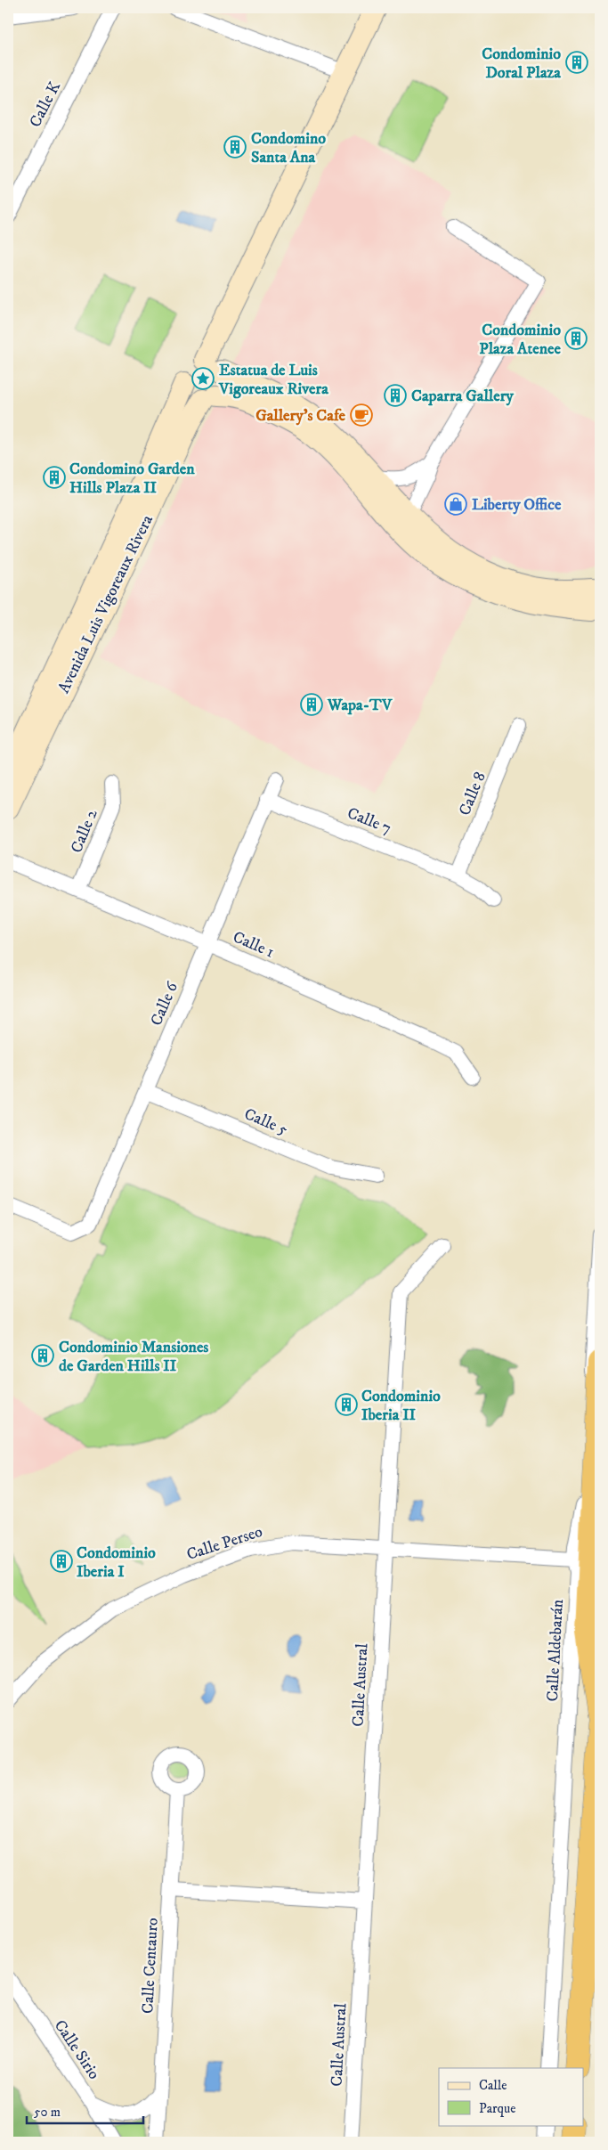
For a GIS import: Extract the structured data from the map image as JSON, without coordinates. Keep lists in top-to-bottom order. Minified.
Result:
{"streets":{"main road":["Avenida Luis Vigoreaux Rivera"],"street":["Calle K","Calle 8","Calle 7","Calle 2","Calle 1","Calle 6","Calle 5","Calle Perseo","Calle Aldebarán","Calle Austral","Calle Centauro","Calle Sirio"]},"crossings":[["Calle 8","Calle 7"],["Calle 7","Calle 6"],["Calle 2","Calle 1"],["Calle 1","Calle 6"],["Calle 6","Calle 5"],["Calle Perseo","Calle Aldebarán"],["Calle Perseo","Calle Austral"]],"places":{"building":["Condominio Doral Plaza","Condomino Santa Ana","Condominio Plaza Atenee","Caparra Gallery","Condomino Garden Hills Plaza II","Wapa-TV","Condominio Mansiones de Garden Hills II","Condominio Iberia II","Condominio Iberia I"],"place":["Estatua de Luis Vigoreaux Rivera"],"cafe":["Gallery's Cafe"],"shop":["Liberty Office"]},"legend":["Calle","Parque"],"scale_bar":"50 m"}
